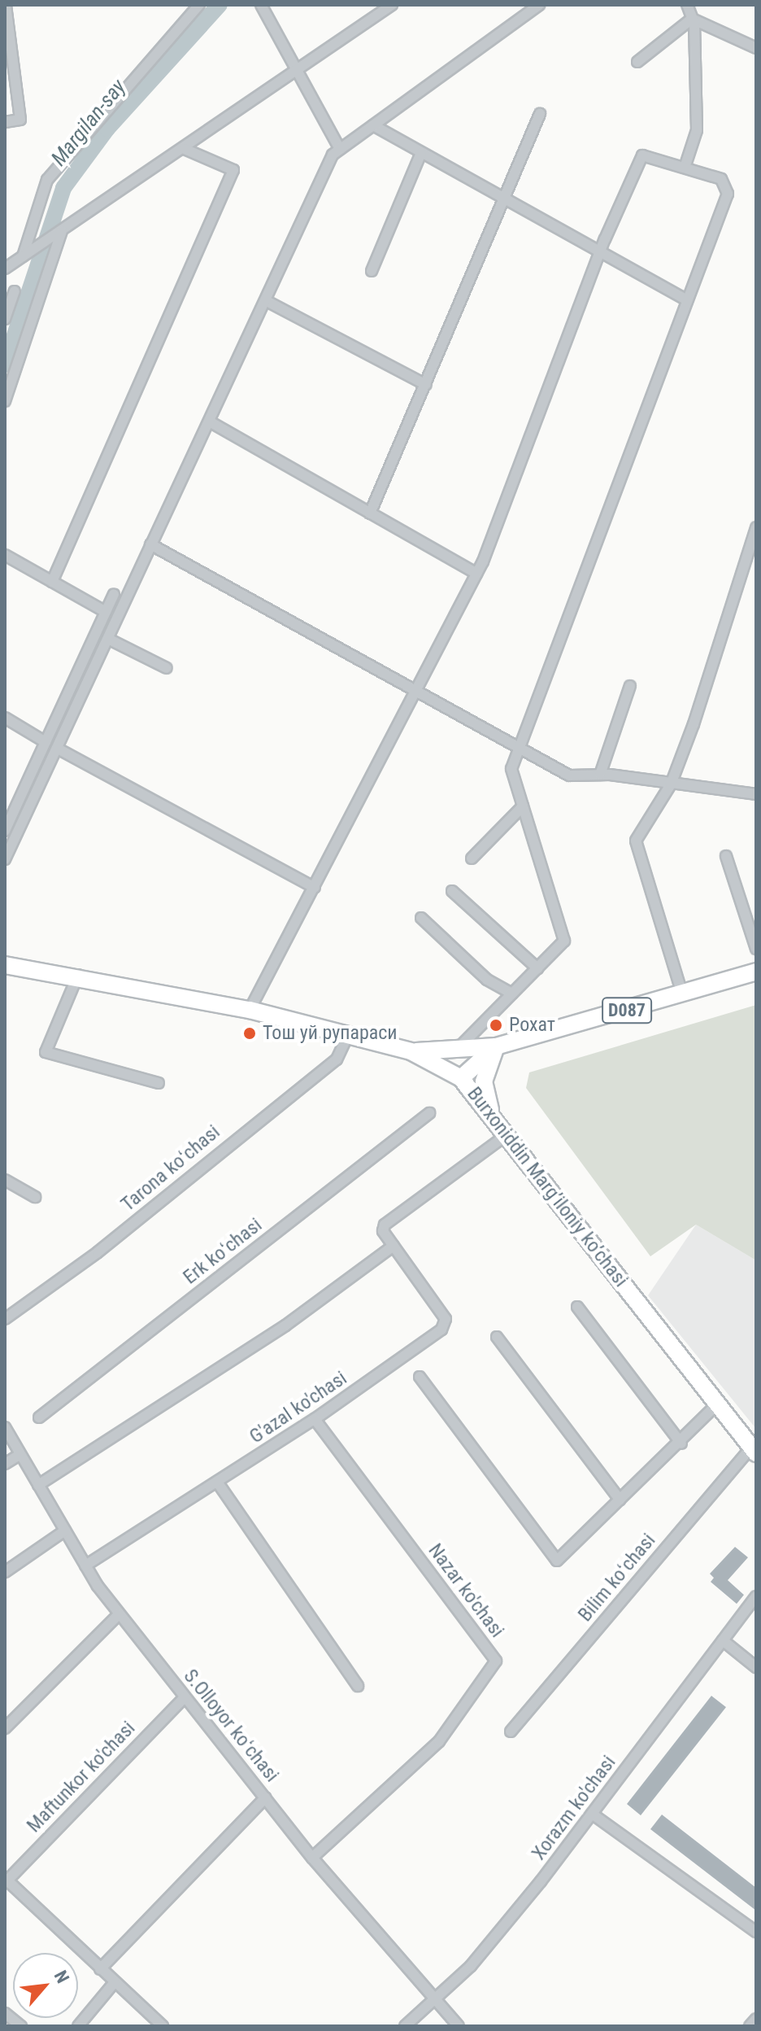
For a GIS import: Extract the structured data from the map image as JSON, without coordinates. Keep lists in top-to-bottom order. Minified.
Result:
{"streets":{"main road":["D087","Burxoniddin Marg’iloniy ko’chasi"],"street":["Tarona koʻchasi","Erk koʻchasi","G'azal ko'chasi","Bilim koʻchasi","Nazar ko'chasi","S.Olloyor koʻchasi","Maftunkor ko'chasi","Xorazm ko'chasi"]},"crossings":[["D087","Burxoniddin Marg’iloniy ko’chasi"],["Tarona koʻchasi","Burxoniddin Marg’iloniy ko’chasi"],["Burxoniddin Marg’iloniy ko’chasi","G'azal ko'chasi"],["Burxoniddin Marg’iloniy ko’chasi","Bilim koʻchasi"],["G'azal ko'chasi","Nazar ko'chasi"],["G'azal ko'chasi","S.Olloyor koʻchasi"],["Nazar ko'chasi","S.Olloyor koʻchasi"],["S.Olloyor koʻchasi","Maftunkor ko'chasi"],["S.Olloyor koʻchasi","Xorazm ko'chasi"]],"water":["Margilan-say"],"places":["Рохат","Тош уй рупараси"],"north":"top right"}
